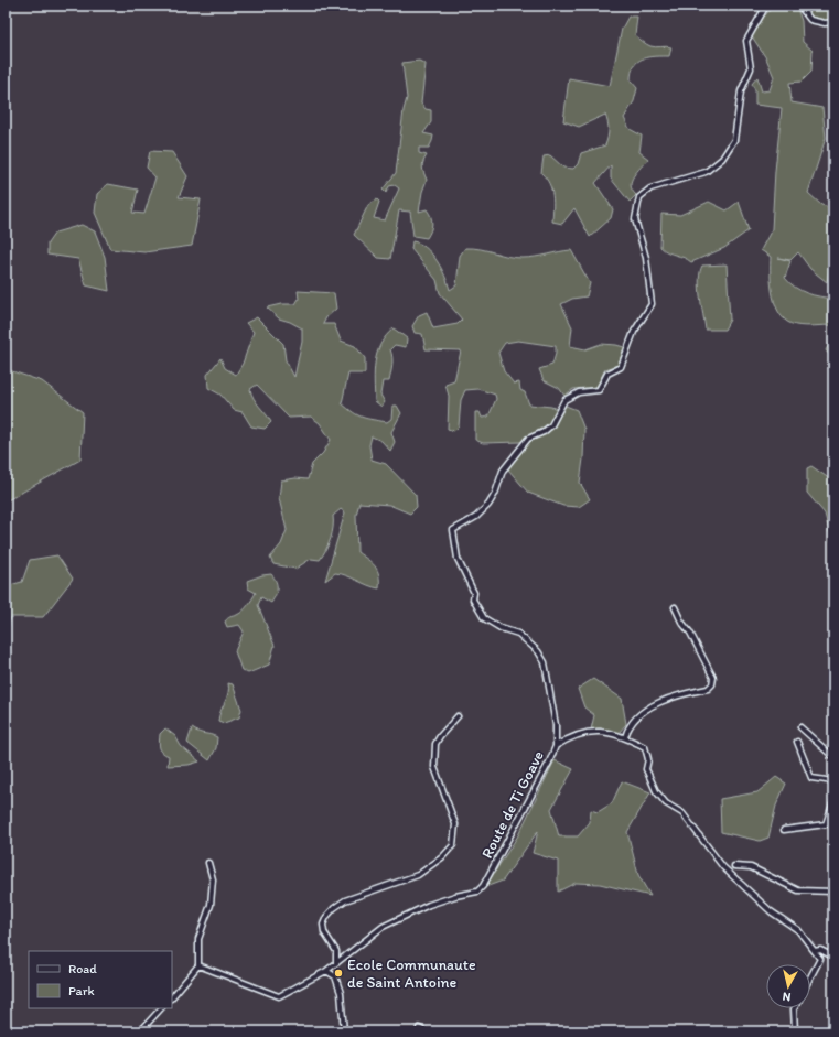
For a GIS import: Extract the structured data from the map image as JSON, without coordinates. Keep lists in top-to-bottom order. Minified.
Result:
{"streets":{"street":["Route de Ti Goave"]},"places":["Ecole Communaute de Saint Antoine"],"legend":["Road","Park"],"north":"bottom"}
